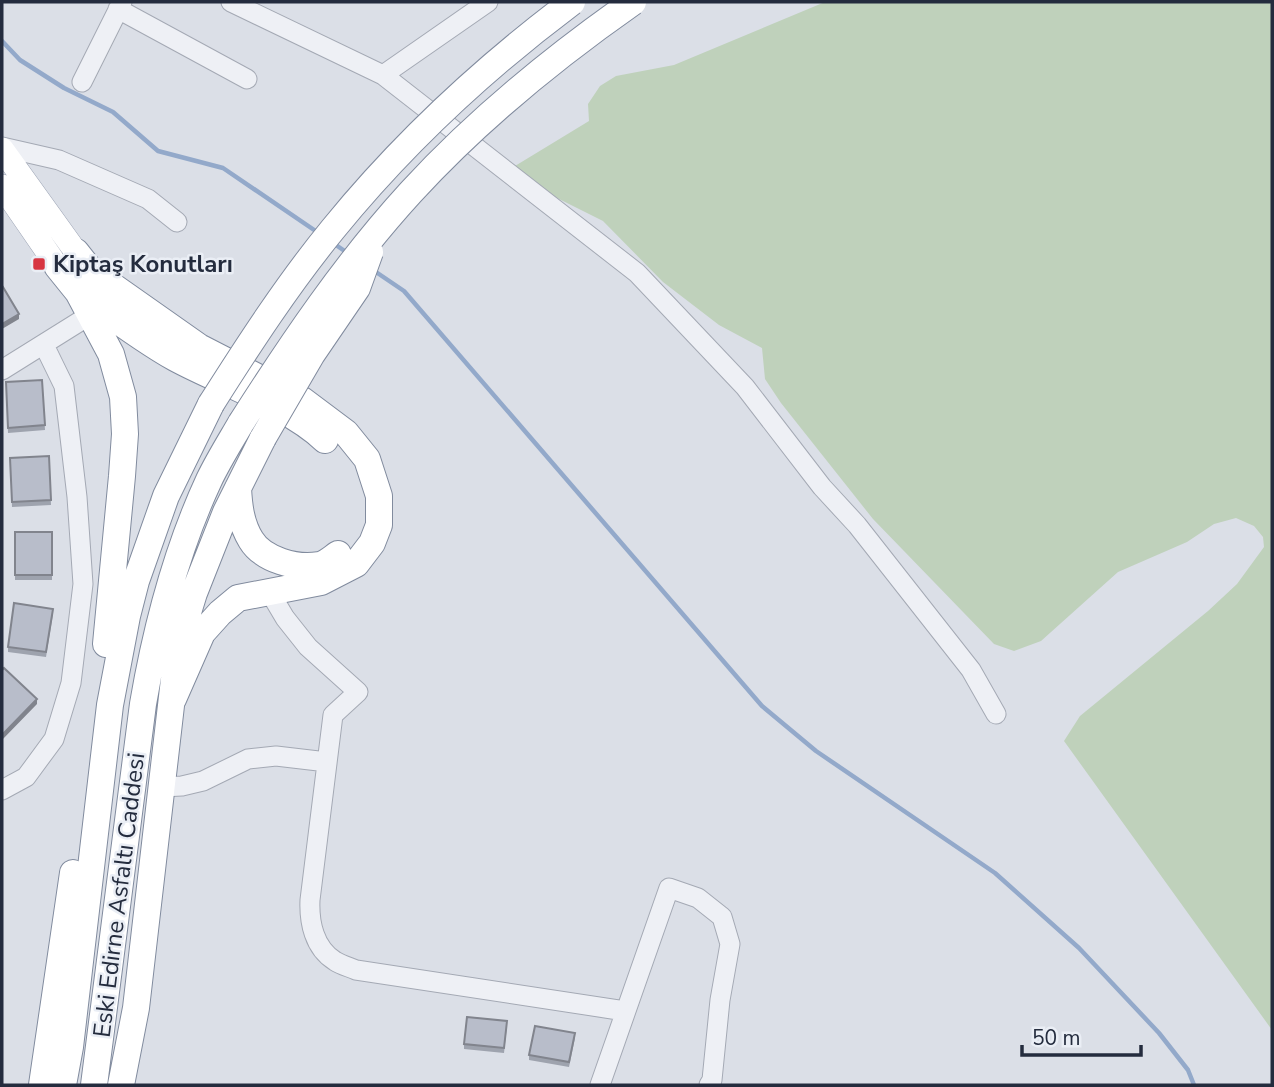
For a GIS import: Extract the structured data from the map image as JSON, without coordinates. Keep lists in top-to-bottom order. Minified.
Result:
{"streets":{"highway":["Eski Edirne Asfaltı Caddesi"]},"places":{"transit":["Kiptaş Konutları"]},"scale_bar":"50 m"}
